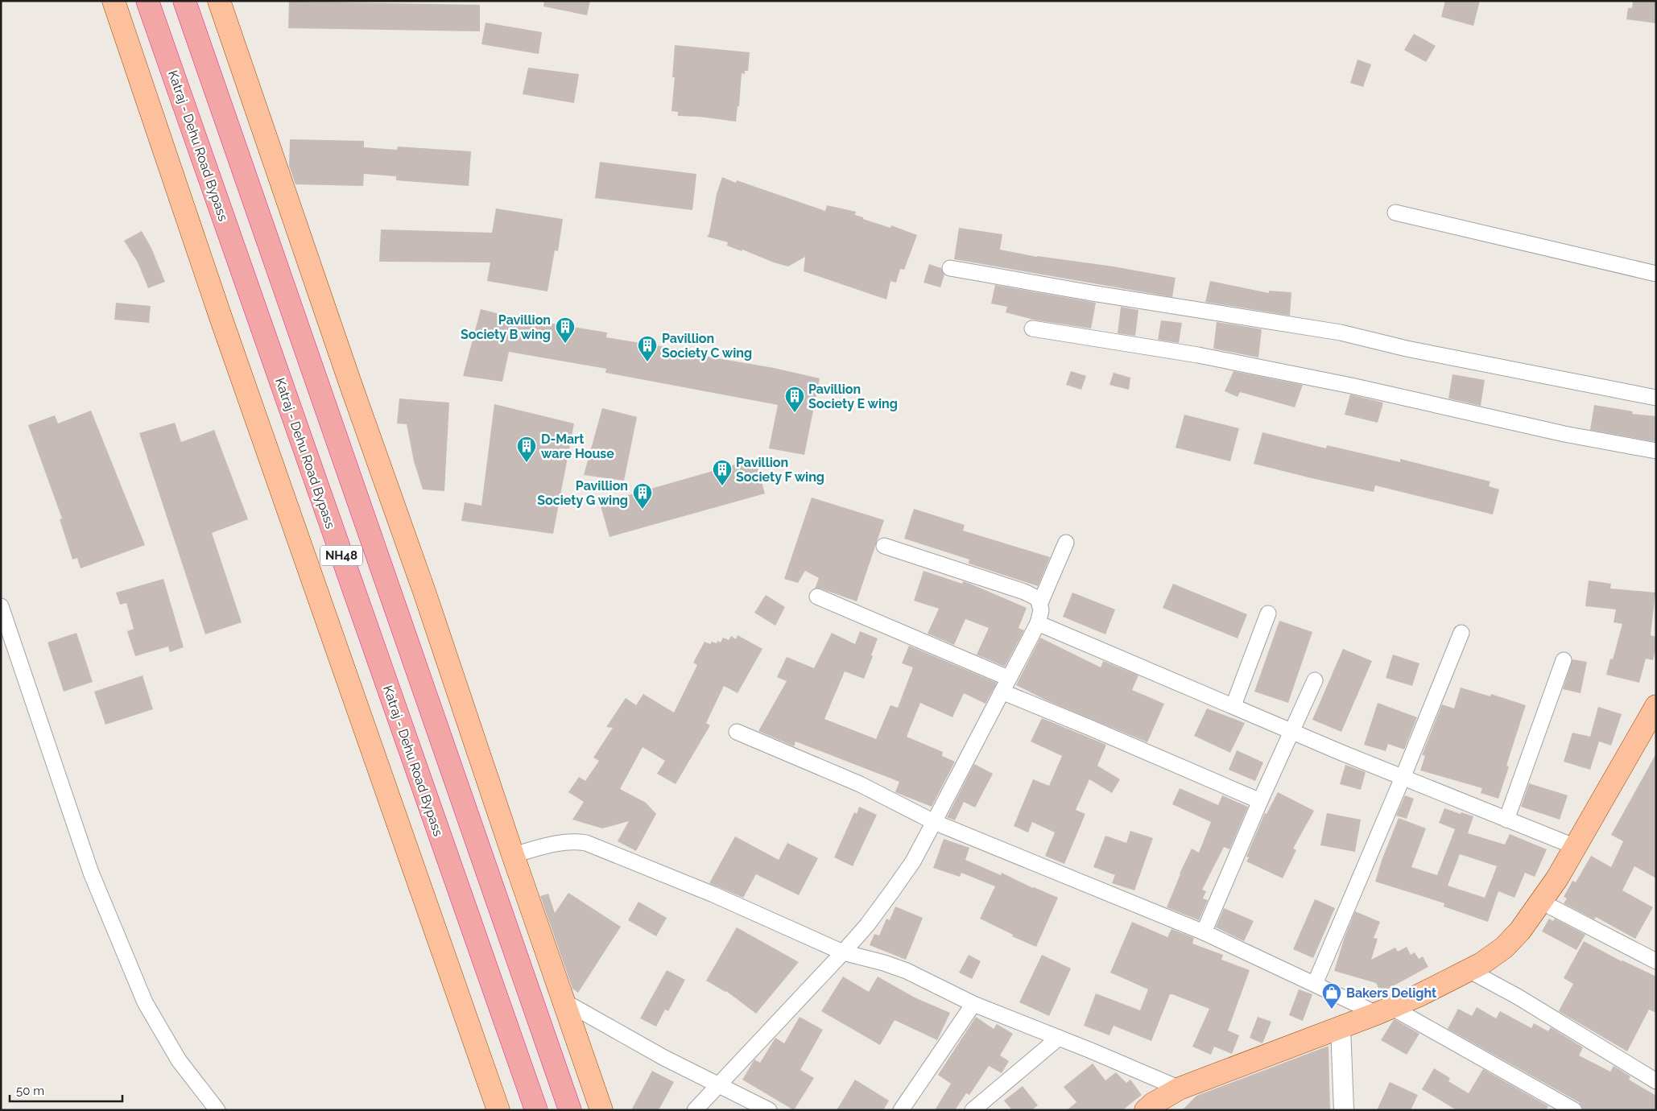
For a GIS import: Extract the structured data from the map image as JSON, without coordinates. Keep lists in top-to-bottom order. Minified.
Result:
{"streets":{"highway":["Katraj - Dehu Road Bypass","NH48"]},"places":{"building":["Pavillion Society B wing","Pavillion Society C wing","Pavillion Society E wing","D-Mart ware House","Pavillion Society F wing","Pavillion Society G wing"],"shop":["Bakers Delight"]},"scale_bar":"50 m"}
